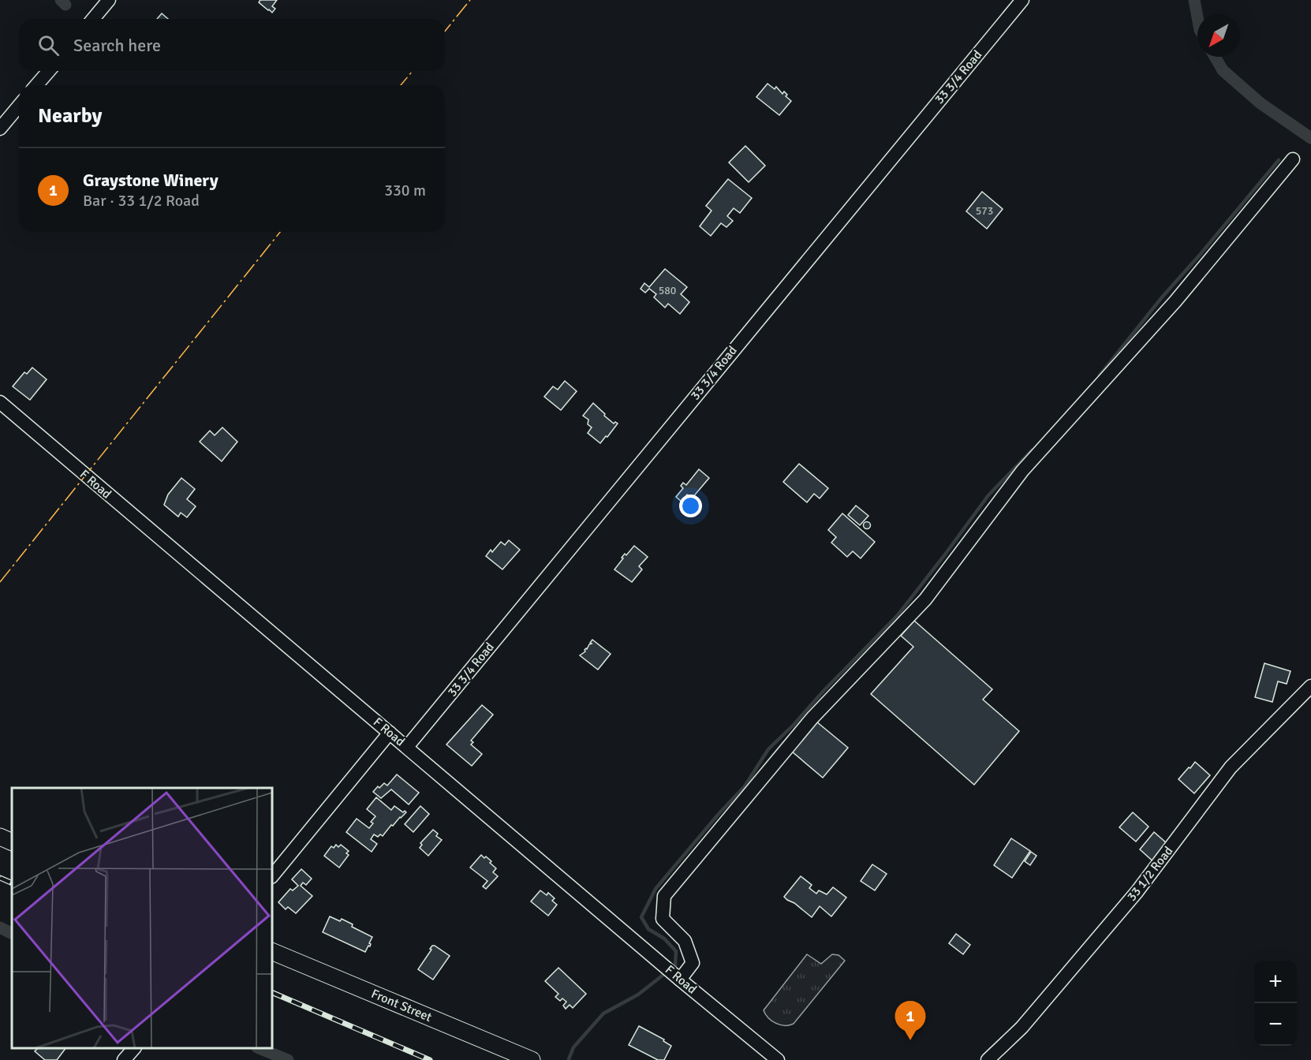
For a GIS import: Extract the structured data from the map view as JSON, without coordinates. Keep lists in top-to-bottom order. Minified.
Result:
{"streets":{"main road":["Front Street"],"street":["33 3/4 Road","F Road","33 1/2 Road"]},"crossings":[["33 3/4 Road","F Road"]],"house_numbers":["573","580"],"north":"bottom left","page":{"search":"Search here","heading":"Nearby","list":[{"mark":"1","name":"Graystone Winery","note":"Bar · 33 1/2 Road","value":"330 m"}],"map_buttons":["+","−"],"pins":"1"}}
